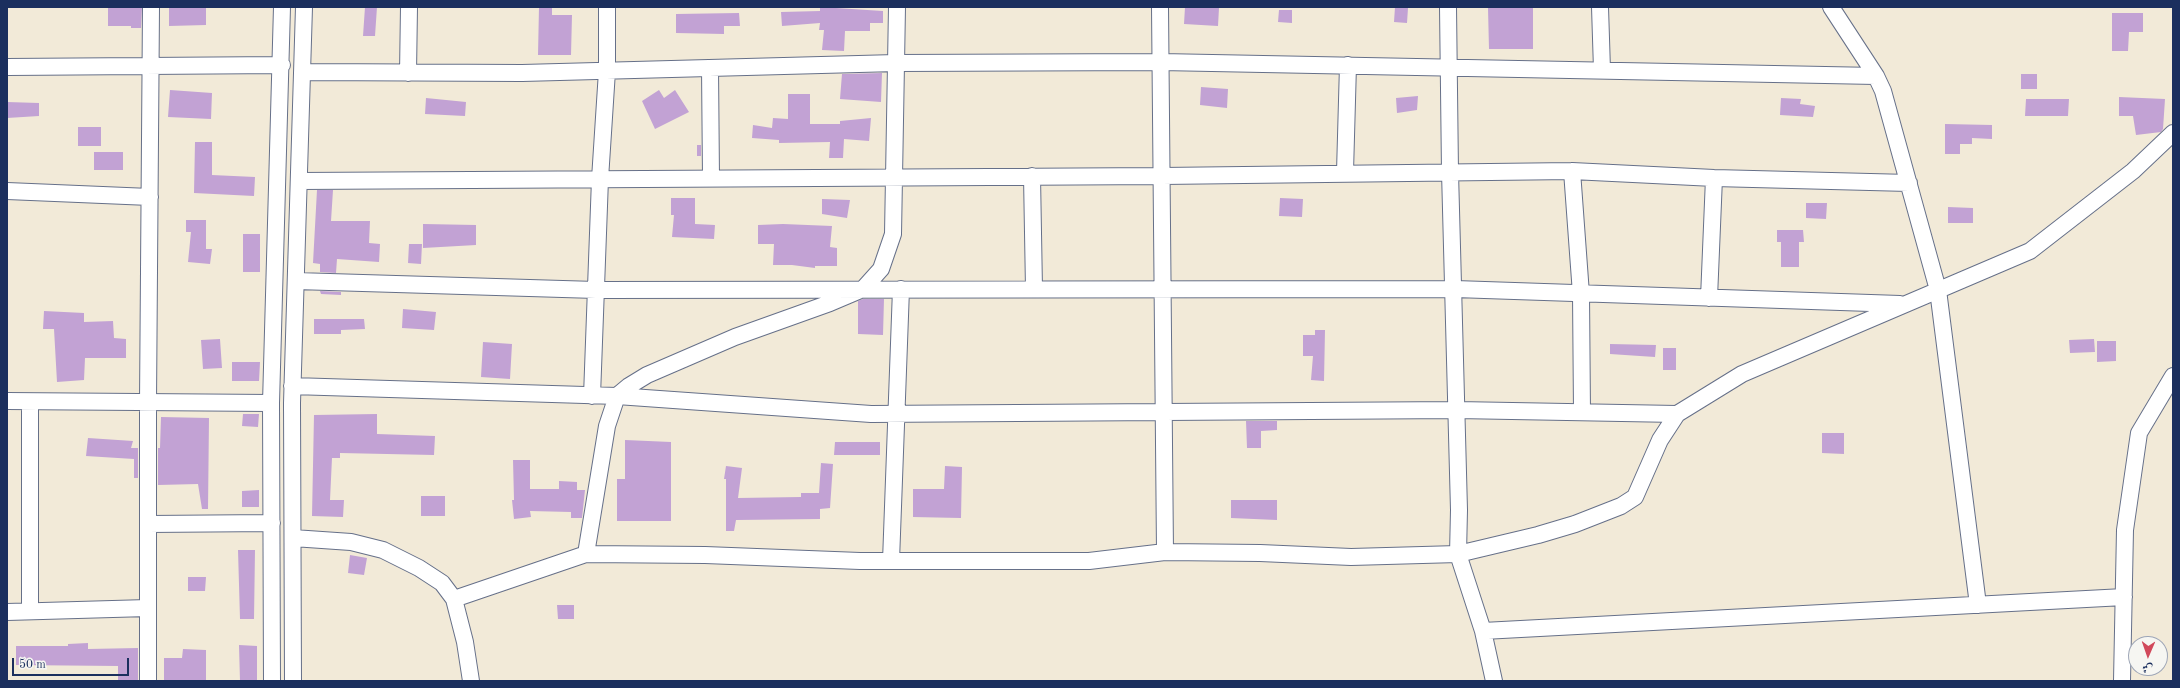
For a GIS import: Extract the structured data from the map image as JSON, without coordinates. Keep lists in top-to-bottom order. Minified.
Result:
{"scale_bar":"50 m","north":"bottom"}
